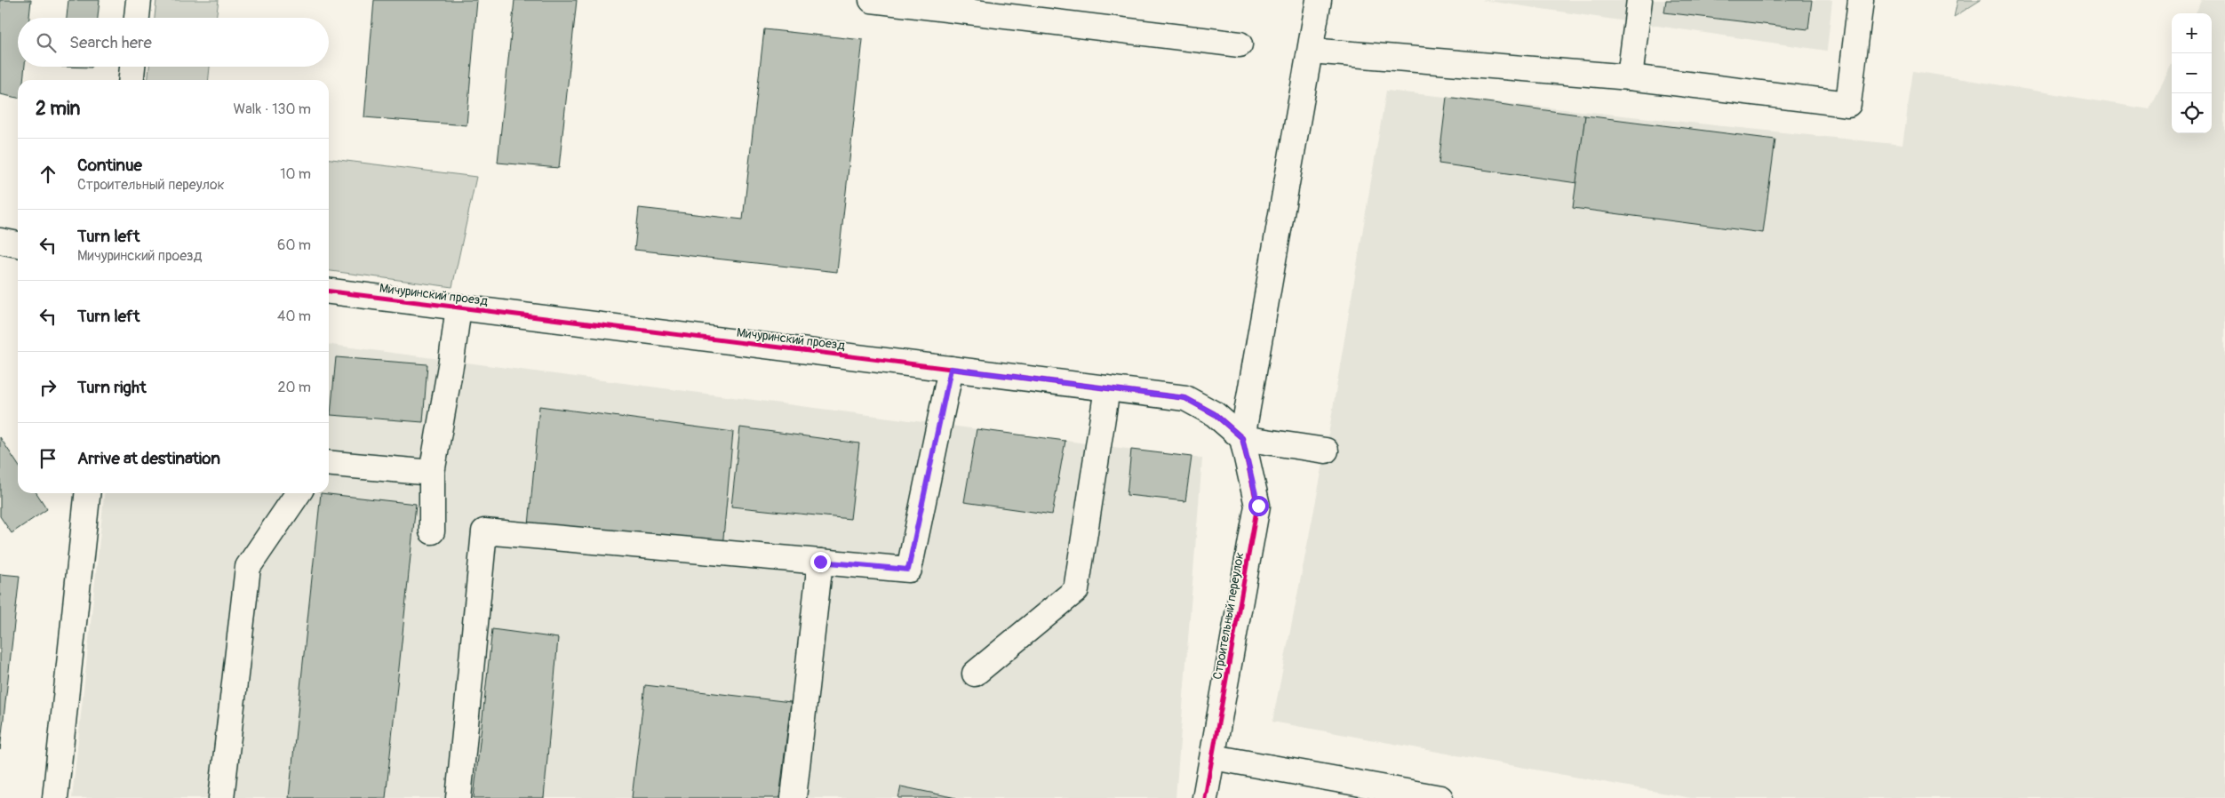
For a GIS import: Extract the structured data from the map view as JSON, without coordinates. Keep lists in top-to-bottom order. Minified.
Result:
{"streets":{"street":["Мичуринский проезд","Строительный переулок"]},"crossings":[["Мичуринский проезд","Строительный переулок"]],"page":{"map_buttons":["+","−"],"search":"Search here","heading":["2 min","Walk · 130 m"],"list":[["Continue","Строительный переулок","10 m"],["Turn left","Мичуринский проезд","60 m"],["Turn left","40 m"],["Turn right","20 m"],"Arrive at destination"]}}
